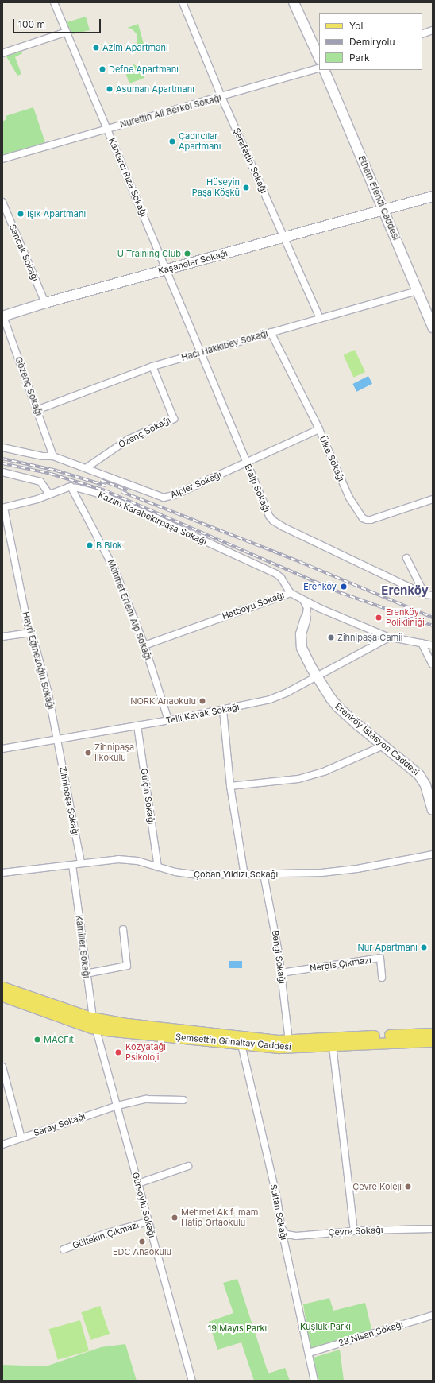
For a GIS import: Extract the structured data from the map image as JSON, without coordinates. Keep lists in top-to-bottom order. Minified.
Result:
{"streets":{"main road":["Şemsettin Günaltay Caddesi"],"street":["Nurettin Ali Berkol Sokağı","Şerafettin Sokağı","Kantarcı Rıza Sokağı","Ethem Efendi Caddesi","Sancak Sokağı","Kaşaneler Sokağı","Hacı Hakkıbey Sokağı","Gözenç Sokağı","Özenç Sokağı","Ülke Sokağı","Alpler Sokağı","Eralp Sokağı","Kazım Karabekirpaşa Sokağı","Hatboyu Sokağı","Mehmet Ertem Alp Sokağı","Hayri Eğmezoğlu Sokağı","Telli Kavak Sokağı","Erenköy İstasyon Caddesi","Gülçin Sokağı","Zihnipaşa Sokağı","Çoban Yıldızı Sokağı","Kamiller Sokağı","Bengi Sokağı","Nergis Çıkmazı","Saray Sokağı","Gürsoylu Sokağı","Sultan Sokağı","Çevre Sokağı","Gültekin Çıkmazı","23 Nisan Sokağı"]},"crossings":[["Nurettin Ali Berkol Sokağı","Şerafettin Sokağı"],["Nurettin Ali Berkol Sokağı","Kantarcı Rıza Sokağı"],["Şerafettin Sokağı","Kaşaneler Sokağı"],["Şerafettin Sokağı","Hacı Hakkıbey Sokağı"],["Kantarcı Rıza Sokağı","Kaşaneler Sokağı"],["Kantarcı Rıza Sokağı","Hacı Hakkıbey Sokağı"],["Kantarcı Rıza Sokağı","Eralp Sokağı"],["Ethem Efendi Caddesi","Kaşaneler Sokağı"],["Ethem Efendi Caddesi","Hacı Hakkıbey Sokağı"],["Sancak Sokağı","Kaşaneler Sokağı"],["Kaşaneler Sokağı","Gözenç Sokağı"],["Hacı Hakkıbey Sokağı","Gözenç Sokağı"],["Hacı Hakkıbey Sokağı","Özenç Sokağı"],["Hacı Hakkıbey Sokağı","Ülke Sokağı"],["Hacı Hakkıbey Sokağı","Eralp Sokağı"],["Gözenç Sokağı","Alpler Sokağı"],["Özenç Sokağı","Alpler Sokağı"],["Ülke Sokağı","Alpler Sokağı"],["Alpler Sokağı","Eralp Sokağı"],["Kazım Karabekirpaşa Sokağı","Hatboyu Sokağı"],["Kazım Karabekirpaşa Sokağı","Mehmet Ertem Alp Sokağı"],["Hatboyu Sokağı","Mehmet Ertem Alp Sokağı"],["Hatboyu Sokağı","Telli Kavak Sokağı"],["Mehmet Ertem Alp Sokağı","Telli Kavak Sokağı"],["Hayri Eğmezoğlu Sokağı","Telli Kavak Sokağı"],["Hayri Eğmezoğlu Sokağı","Zihnipaşa Sokağı"],["Telli Kavak Sokağı","Erenköy İstasyon Caddesi"],["Telli Kavak Sokağı","Gülçin Sokağı"],["Telli Kavak Sokağı","Zihnipaşa Sokağı"],["Gülçin Sokağı","Çoban Yıldızı Sokağı"],["Zihnipaşa Sokağı","Çoban Yıldızı Sokağı"],["Çoban Yıldızı Sokağı","Kamiller Sokağı"],["Çoban Yıldızı Sokağı","Bengi Sokağı"],["Kamiller Sokağı","Şemsettin Günaltay Caddesi"],["Kamiller Sokağı","Gürsoylu Sokağı"],["Bengi Sokağı","Nergis Çıkmazı"],["Bengi Sokağı","Şemsettin Günaltay Caddesi"],["Şemsettin Günaltay Caddesi","Gürsoylu Sokağı"],["Şemsettin Günaltay Caddesi","Sultan Sokağı"],["Saray Sokağı","Gürsoylu Sokağı"],["Gürsoylu Sokağı","Gültekin Çıkmazı"],["Sultan Sokağı","23 Nisan Sokağı"]],"districts":["Erenköy"],"parks":["Kuşluk Parkı","19 Mayıs Parkı"],"places":["Azim Apartmanı","Defne Apartmanı","Asuman Apartmanı","Çadırcılar Apartmanı","Hüseyin Paşa Köşkü","Işık Apartmanı","U Training Club","B Blok","Erenköy","Erenköy Polikliniği","Zihnipaşa Camii","NORK Anaokulu","Zihnipaşa İlkokulu","Nur Apartmanı","MACFit","Kozyatağı Psikoloji","Çevre Koleji","Mehmet Akif İmam Hatip Ortaokulu","EDC Anaokulu"],"legend":["Yol","Demiryolu","Park"],"scale_bar":"100 m"}
